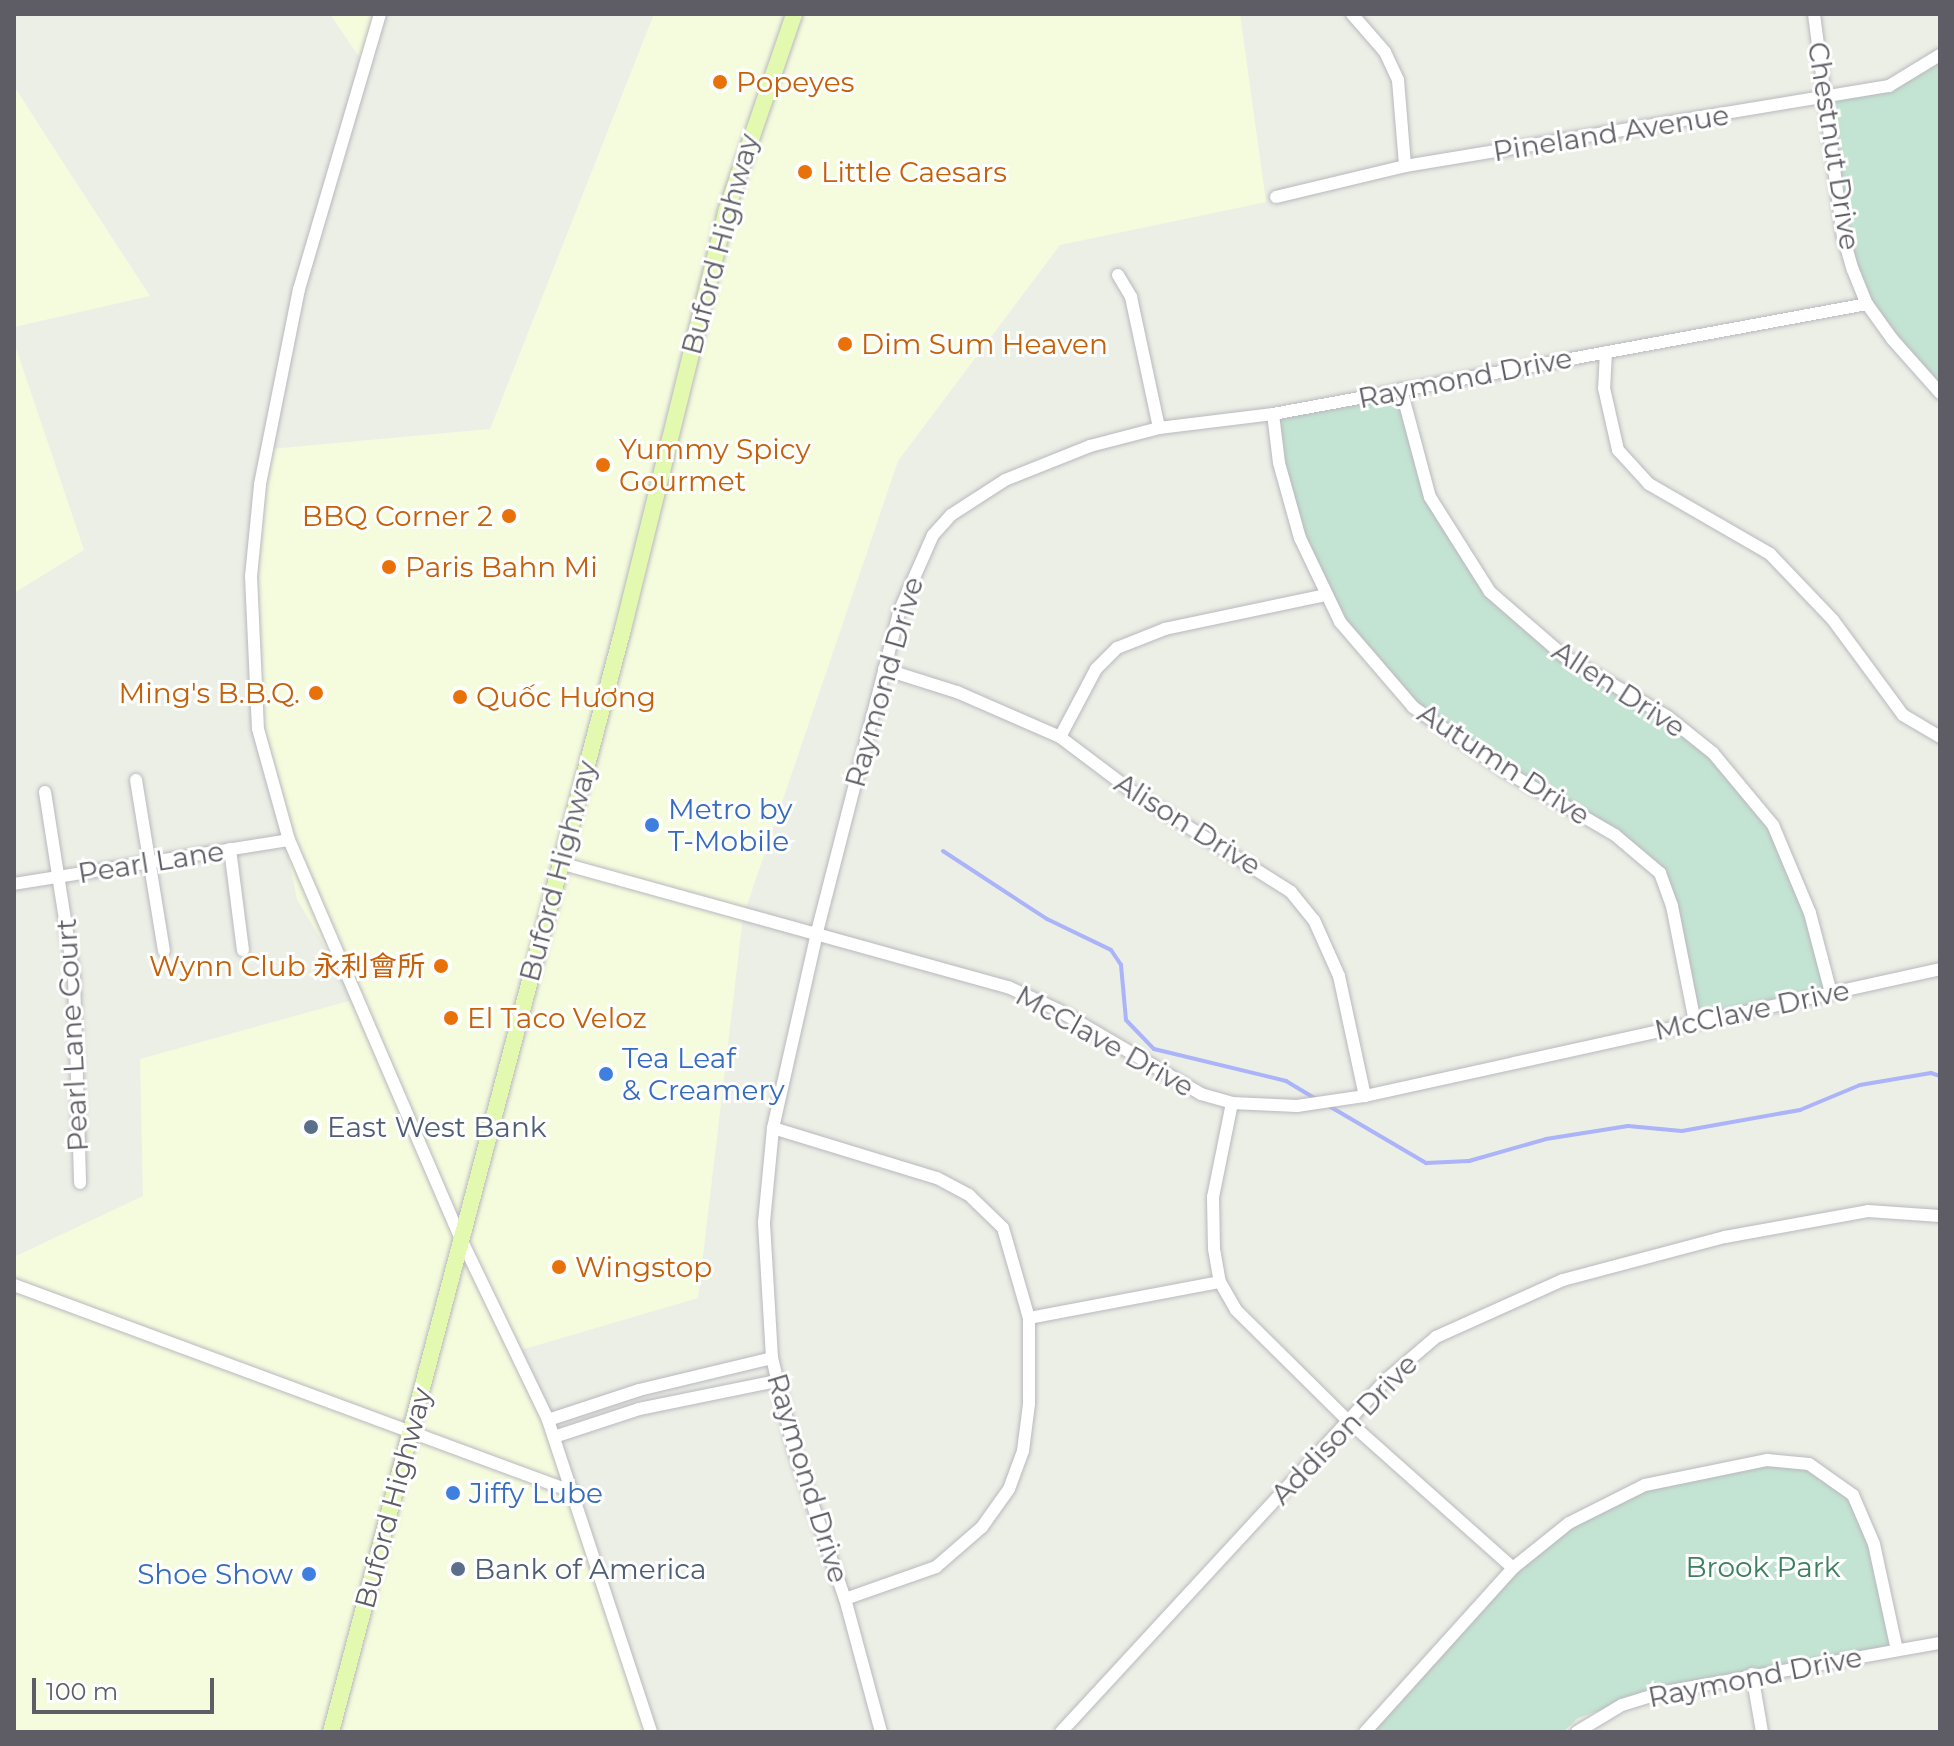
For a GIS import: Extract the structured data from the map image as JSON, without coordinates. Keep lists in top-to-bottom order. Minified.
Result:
{"streets":{"main road":["Buford Highway"],"street":["Pineland Avenue","Chestnut Drive","Raymond Drive","Allen Drive","Autumn Drive","Alison Drive","Pearl Lane","McClave Drive","Pearl Lane Court","Addison Drive"]},"crossings":[["Pineland Avenue","Chestnut Drive"],["Chestnut Drive","Raymond Drive"],["Buford Highway","McClave Drive"],["Raymond Drive","Allen Drive"],["Raymond Drive","Autumn Drive"],["Raymond Drive","Alison Drive"],["Raymond Drive","McClave Drive"],["Allen Drive","McClave Drive"],["Autumn Drive","McClave Drive"],["Alison Drive","McClave Drive"],["Pearl Lane","Pearl Lane Court"]],"parks":["Brook Park"],"places":["Popeyes","Little Caesars","Dim Sum Heaven","Yummy Spicy Gourmet","BBQ Corner 2","Paris Bahn Mi","Ming's B.B.Q.","Quốc Hương","Metro by T-Mobile","Wynn Club 永利會所","El Taco Veloz","Tea Leaf & Creamery","East West Bank","Wingstop","Jiffy Lube","Bank of America","Shoe Show"],"scale_bar":"100 m"}
